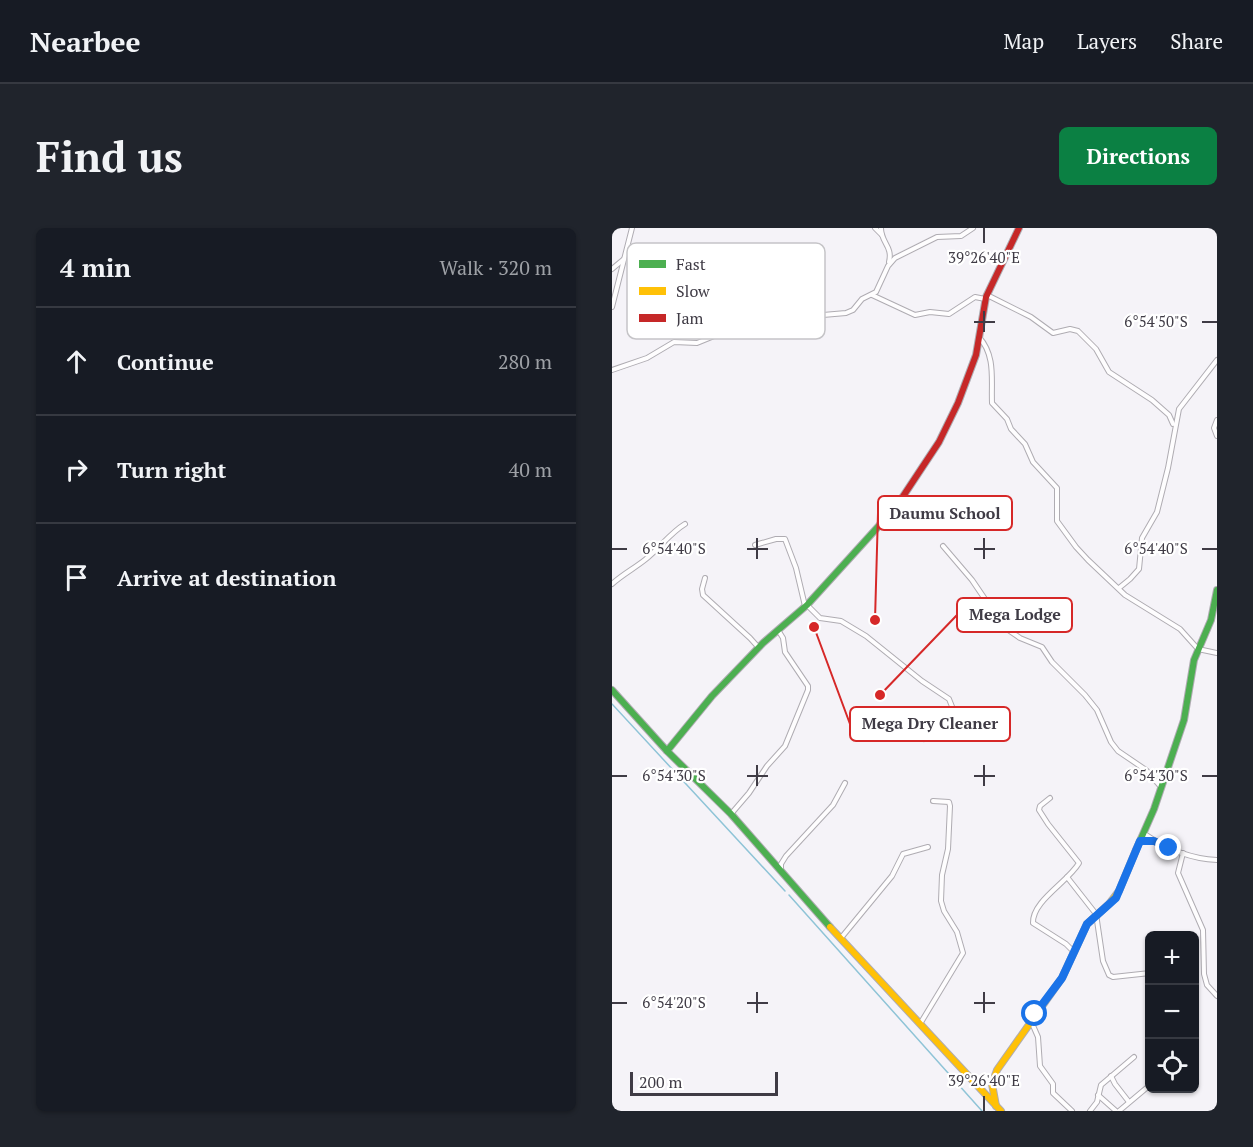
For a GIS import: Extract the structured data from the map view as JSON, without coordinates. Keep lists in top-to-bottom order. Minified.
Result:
{"places":["Daumu School","Mega Dry Cleaner","Mega Lodge"],"legend":["Fast","Slow","Jam"],"scale_bar":"200 m","page":{"header":"Nearbee","nav":["Map","Layers","Share"],"buttons":"Directions","title":"Find us","heading":["4 min","Walk · 320 m"],"list":[["Continue","280 m"],["Turn right","40 m"],"Arrive at destination"],"map_buttons":["+","−"],"scale":"200 m"},"coordinates":["39°26'40\"E","6°54'50\"S","6°54'40\"S","6°54'30\"S","6°54'20\"S"]}
